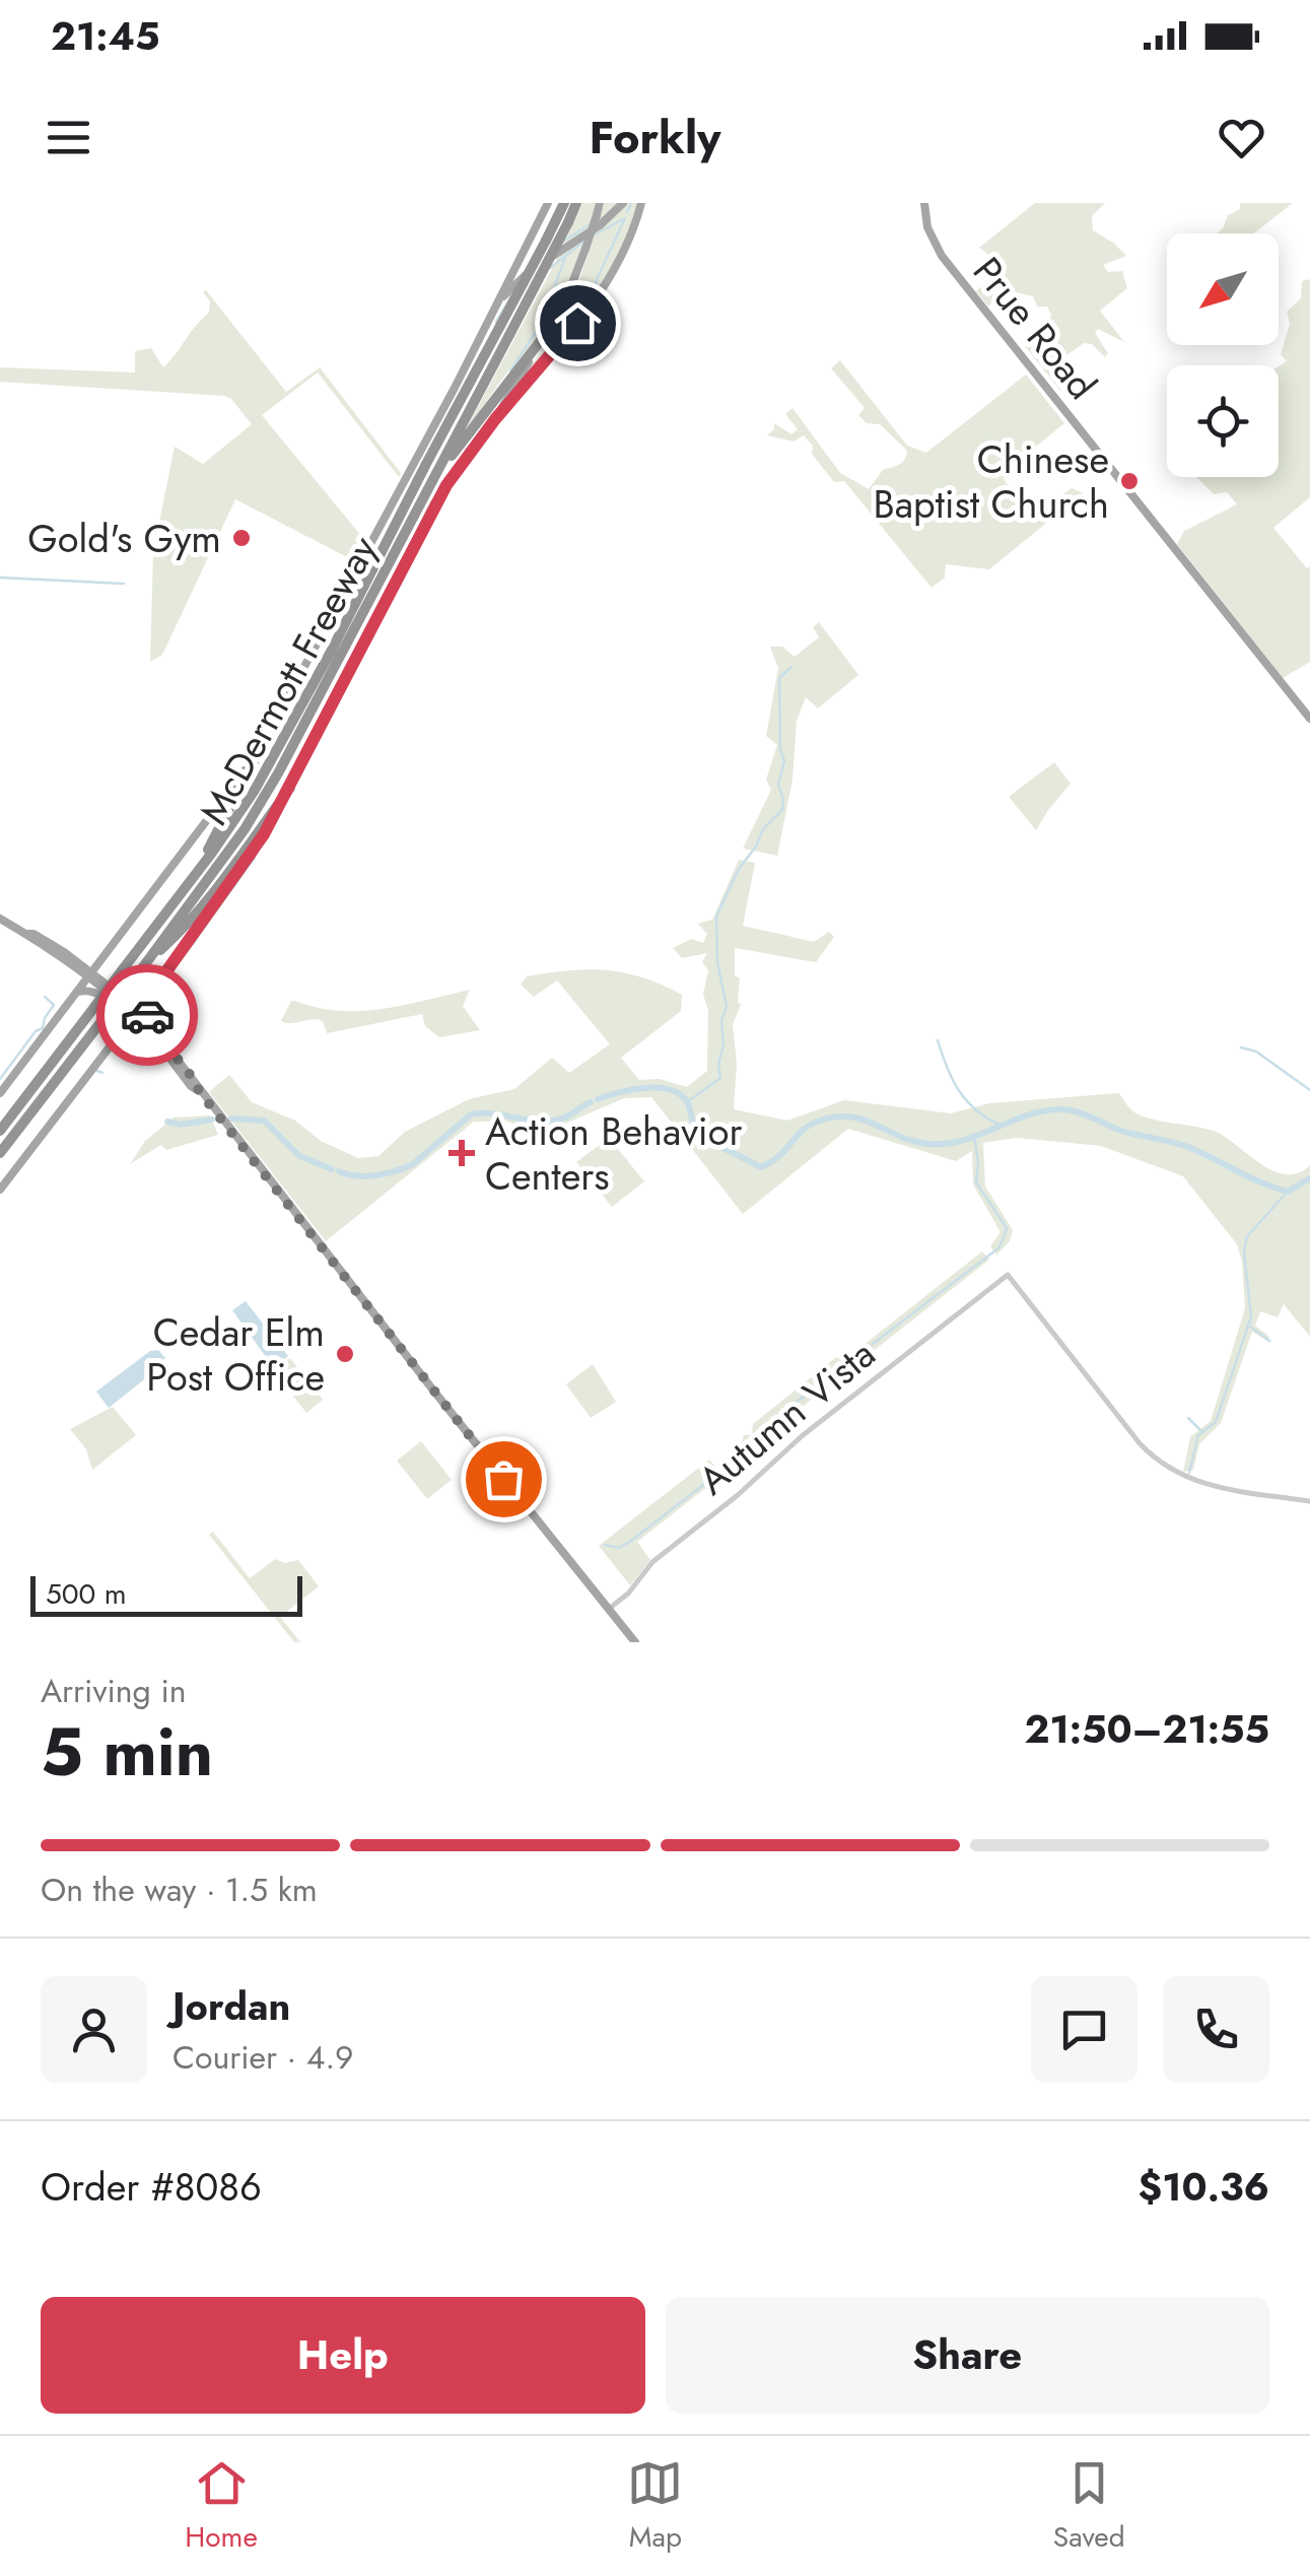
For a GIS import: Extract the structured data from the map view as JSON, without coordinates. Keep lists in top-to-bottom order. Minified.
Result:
{"streets":{"highway":["McDermott Freeway"],"main road":["Prue Road"],"street":["Autumn Vista"]},"places":{"other":["Chinese Baptist Church","Gold's Gym","Cedar Elm Post Office"],"health":["Action Behavior Centers"]},"scale_bar":"500 m","north":"bottom left","page":{"status":"21:45","header":"Forkly","scale":"500 m","heading":["5 min","Arriving in","21:50–21:55"],"panel":["Jordan","Courier · 4.9","Order #8086","$10.36"],"bar":"On the way · 1.5 km","buttons":["Help","Share"],"tabs":["Home","Map","Saved"]}}
